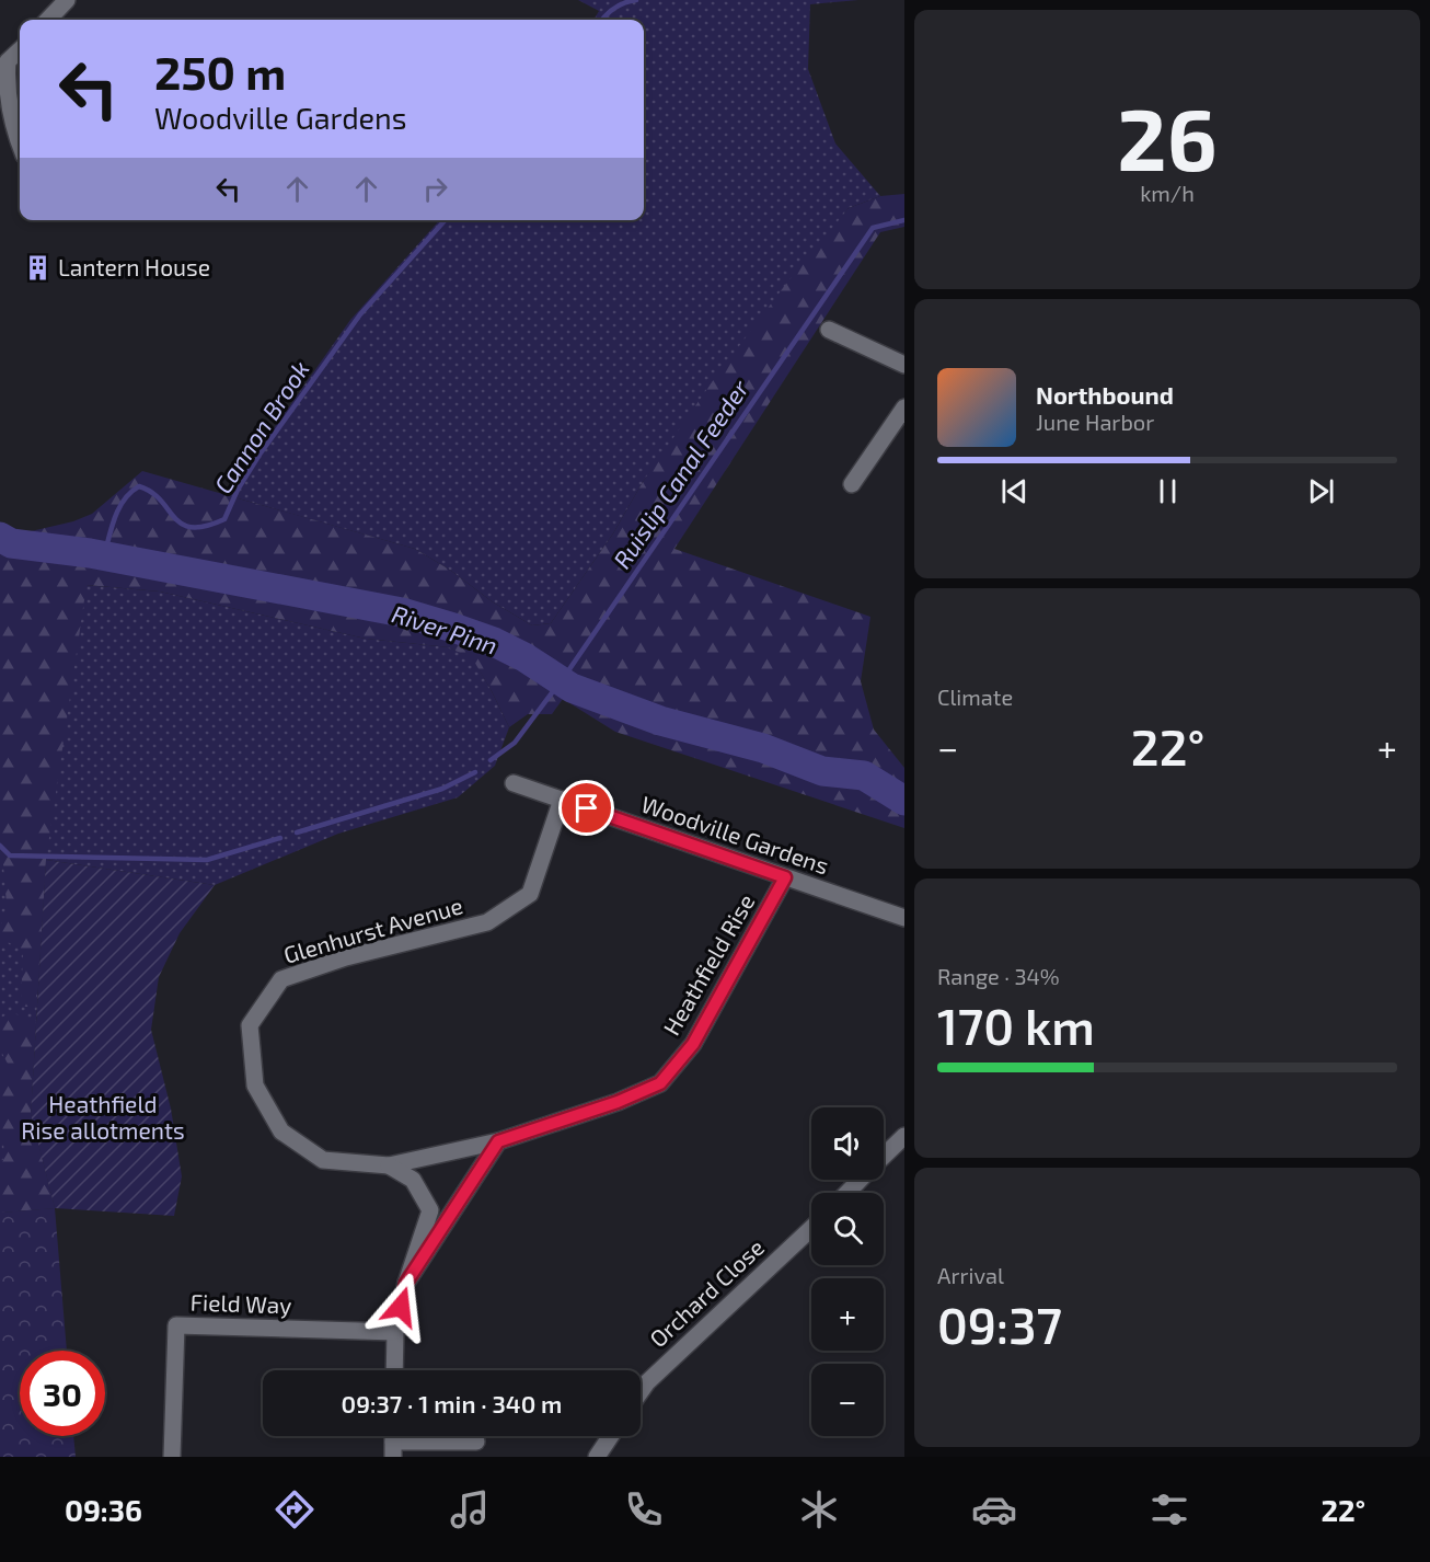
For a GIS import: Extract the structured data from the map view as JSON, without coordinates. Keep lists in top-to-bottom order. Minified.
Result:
{"streets":{"street":["Woodville Gardens","Glenhurst Avenue","Heathfield Rise","Orchard Close","Field Way"]},"crossings":[["Woodville Gardens","Glenhurst Avenue"],["Woodville Gardens","Heathfield Rise"],["Glenhurst Avenue","Heathfield Rise"]],"water":["Cannon Brook","Ruislip Canal Feeder","River Pinn"],"parks":["Heathfield Rise allotments"],"places":{"building":["Lantern House"]},"page":{"tile":[["26","km/h"],"Climate",["Range · 34%","170 km"],["Arrival","09:37"]],"turn":["250 m","Woodville Gardens"],"song":["Northbound","June Harbor"],"heat":["−","22°","+"],"map_buttons":["+","−"],"limit":"30","trip":"09:37 · 1 min · 340 m","tabs":["09:36","22°"]}}
